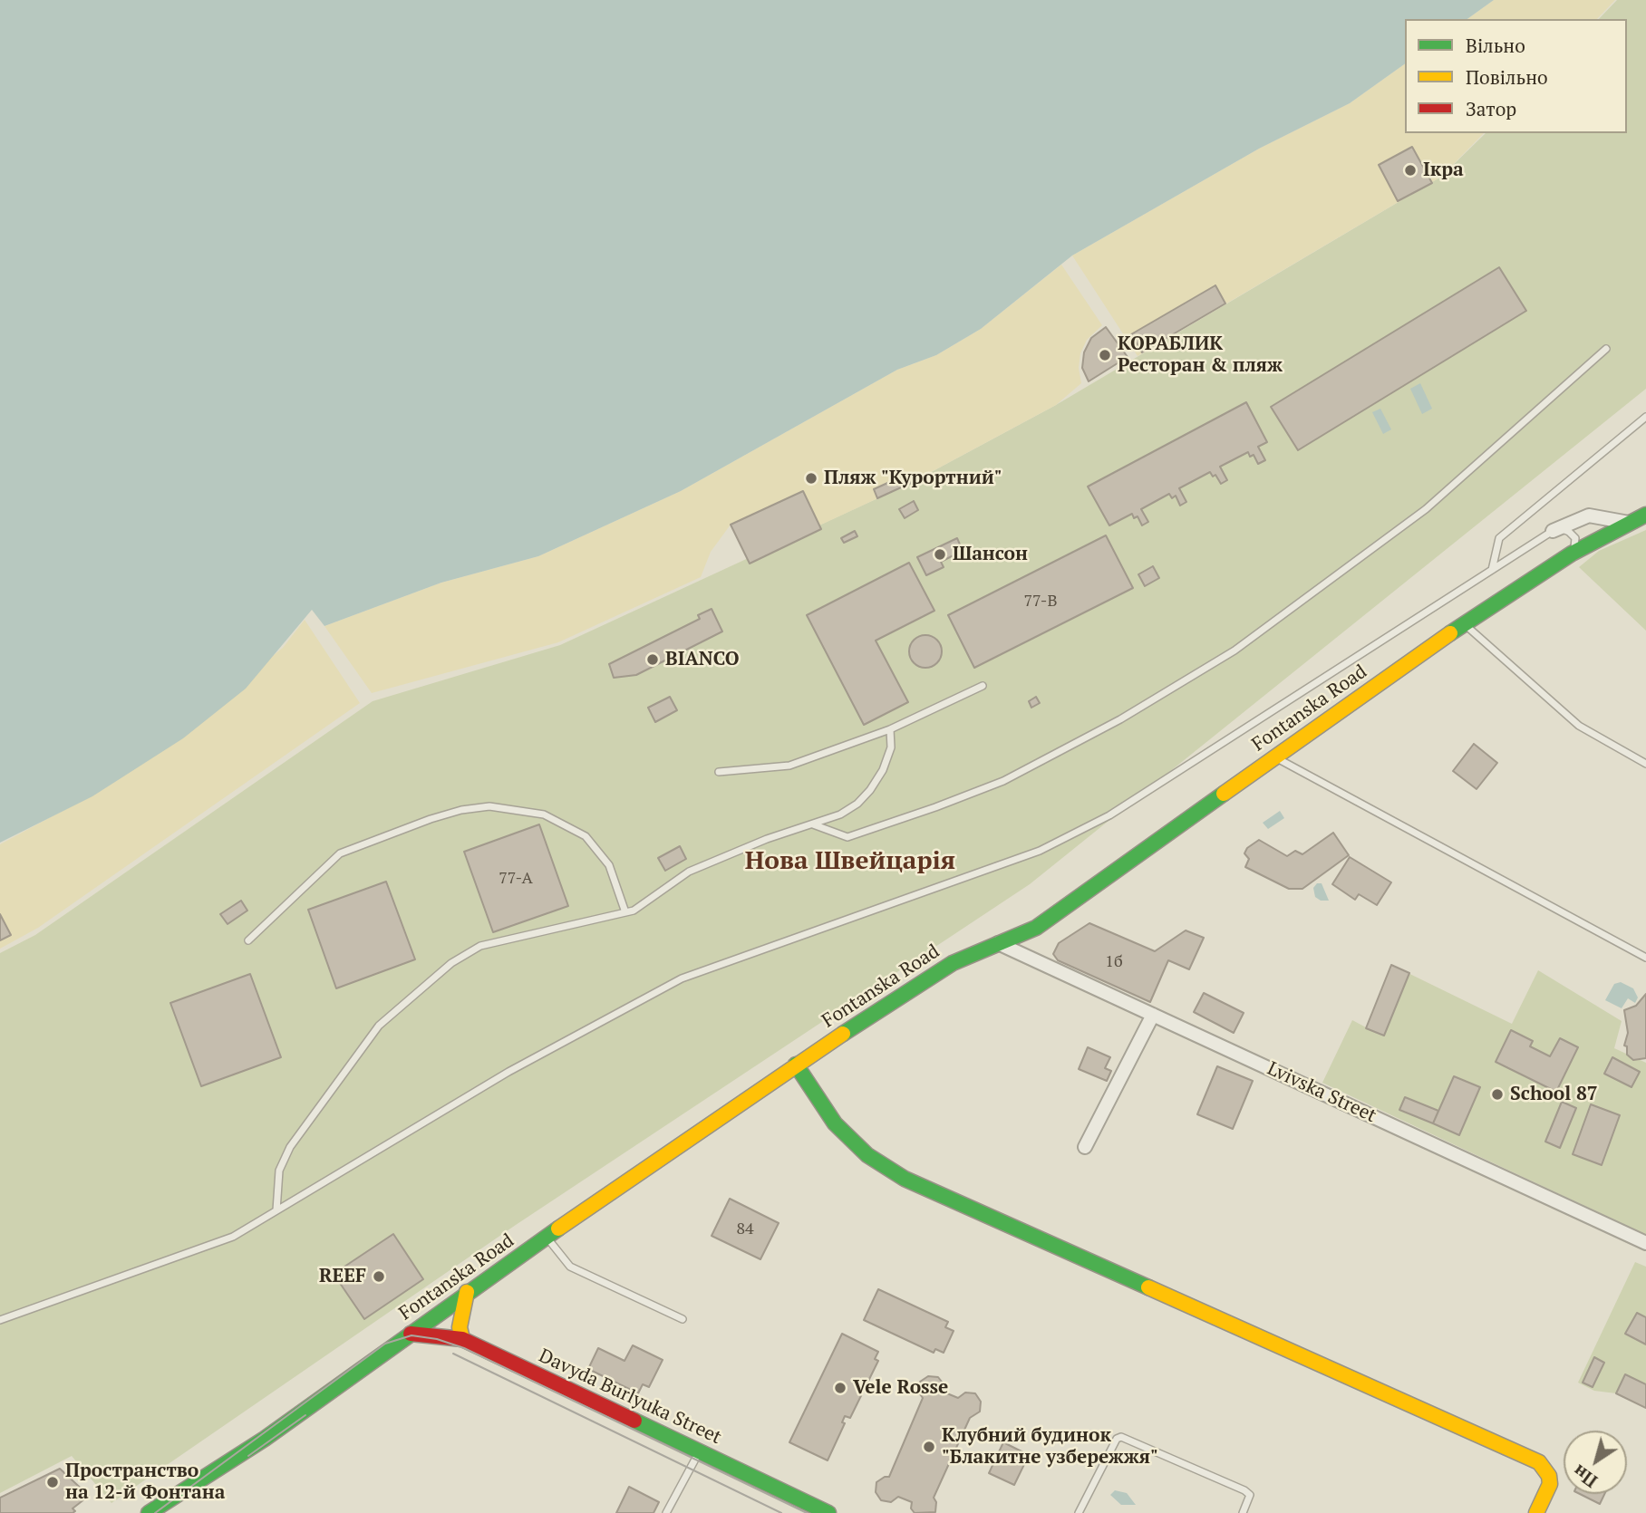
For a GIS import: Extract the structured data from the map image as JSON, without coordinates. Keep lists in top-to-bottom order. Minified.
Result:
{"streets":{"main road":["Fontanska Road","Davyda Burlyuka Street"],"street":["Lvivska Street"]},"crossings":[["Fontanska Road","Lvivska Street"],["Fontanska Road","Davyda Burlyuka Street"]],"districts":["Нова Швейцарія"],"places":["Ікра","КОРАБЛИК Ресторан & пляж","Пляж \"Курортний\"","Шансон","BIANCO","School 87","REEF","Vele Rosse","Клубний будинок \"Блакитне узбережжя\"","Пространство на 12-й Фонтана"],"house_numbers":["77-В","77-А","1б","84"],"legend":["Вільно","Повільно","Затор"],"north":"bottom left"}
